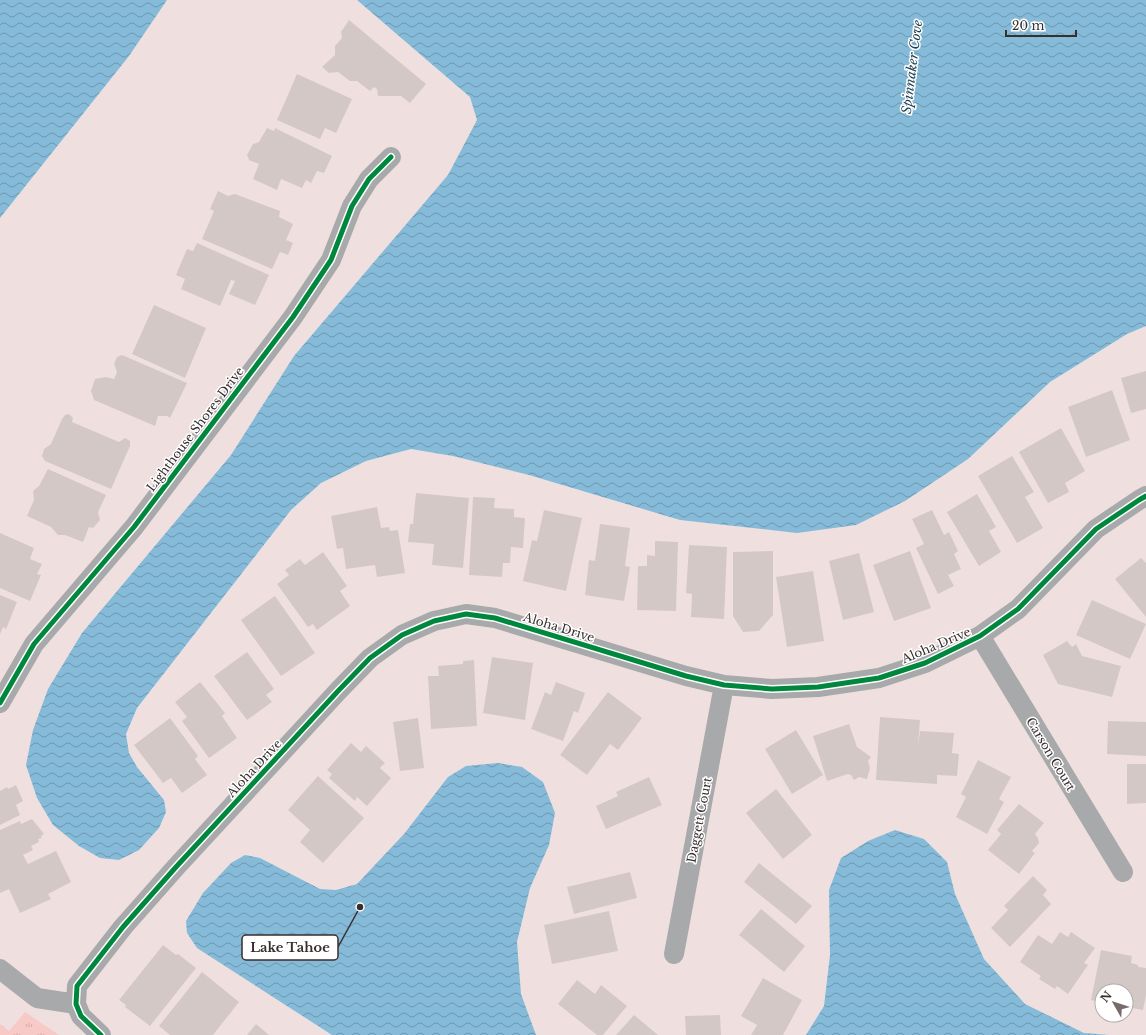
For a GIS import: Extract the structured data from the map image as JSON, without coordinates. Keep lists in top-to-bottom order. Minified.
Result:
{"streets":{"street":["Lighthouse Shores Drive","Aloha Drive","Carson Court","Daggett Court"]},"crossings":[["Aloha Drive","Carson Court"],["Aloha Drive","Daggett Court"]],"water":["Spinnaker Cove"],"places":["Lake Tahoe"],"scale_bar":"20 m","north":"top left"}
